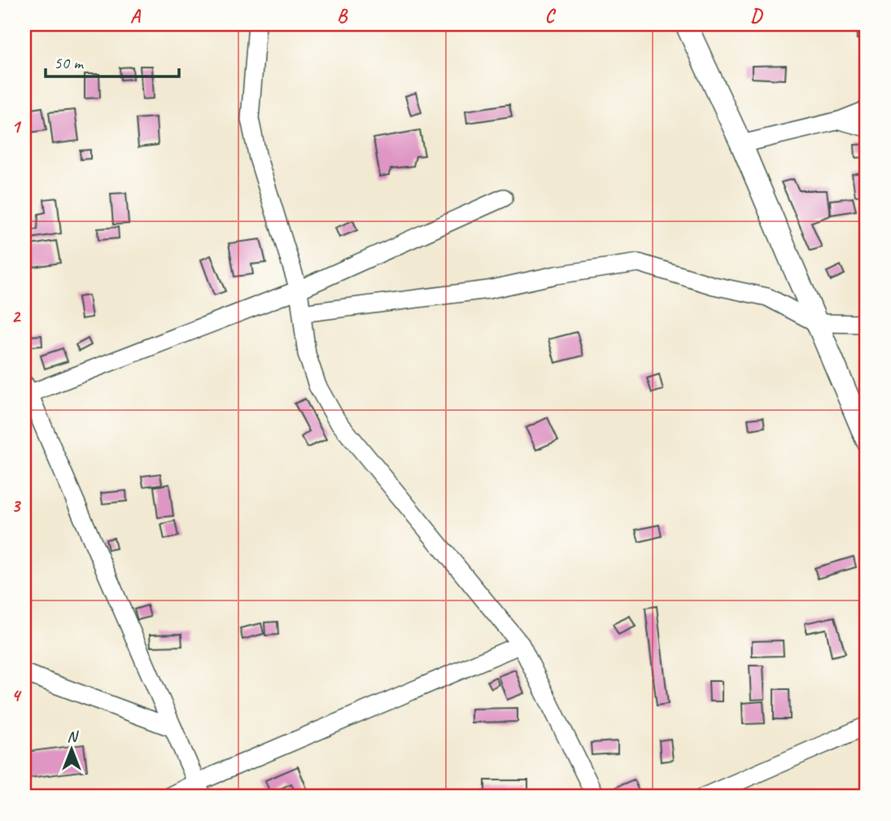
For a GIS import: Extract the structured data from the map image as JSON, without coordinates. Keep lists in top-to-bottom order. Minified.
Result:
{"scale_bar":"50 m","north":"top","grid":{"columns":["A","B","C","D"],"rows":["1","2","3","4"]}}
